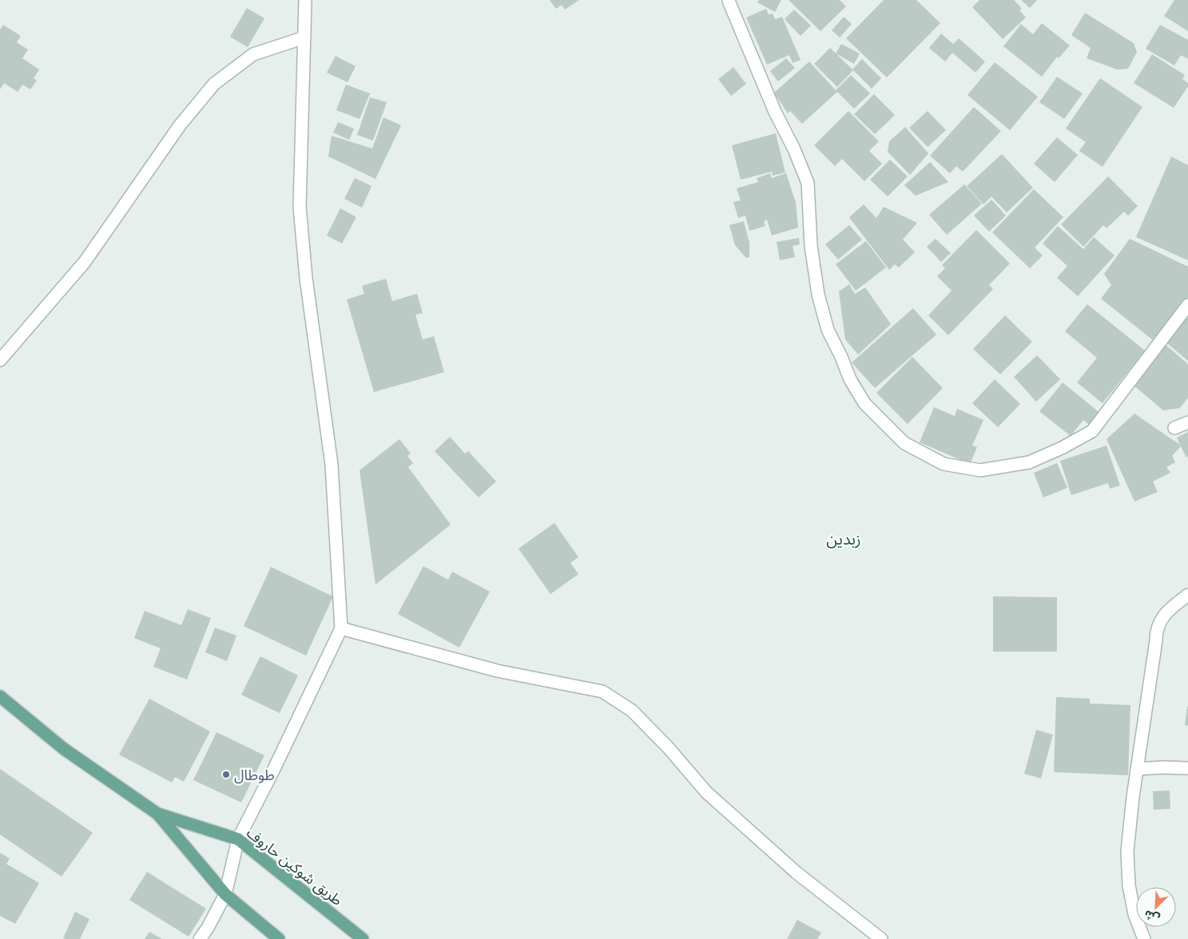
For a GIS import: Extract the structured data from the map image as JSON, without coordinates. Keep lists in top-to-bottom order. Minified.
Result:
{"streets":{"main road":["طريق شوكين حاروف"]},"districts":["زبدين"],"places":["طوطال"],"north":"bottom left"}
